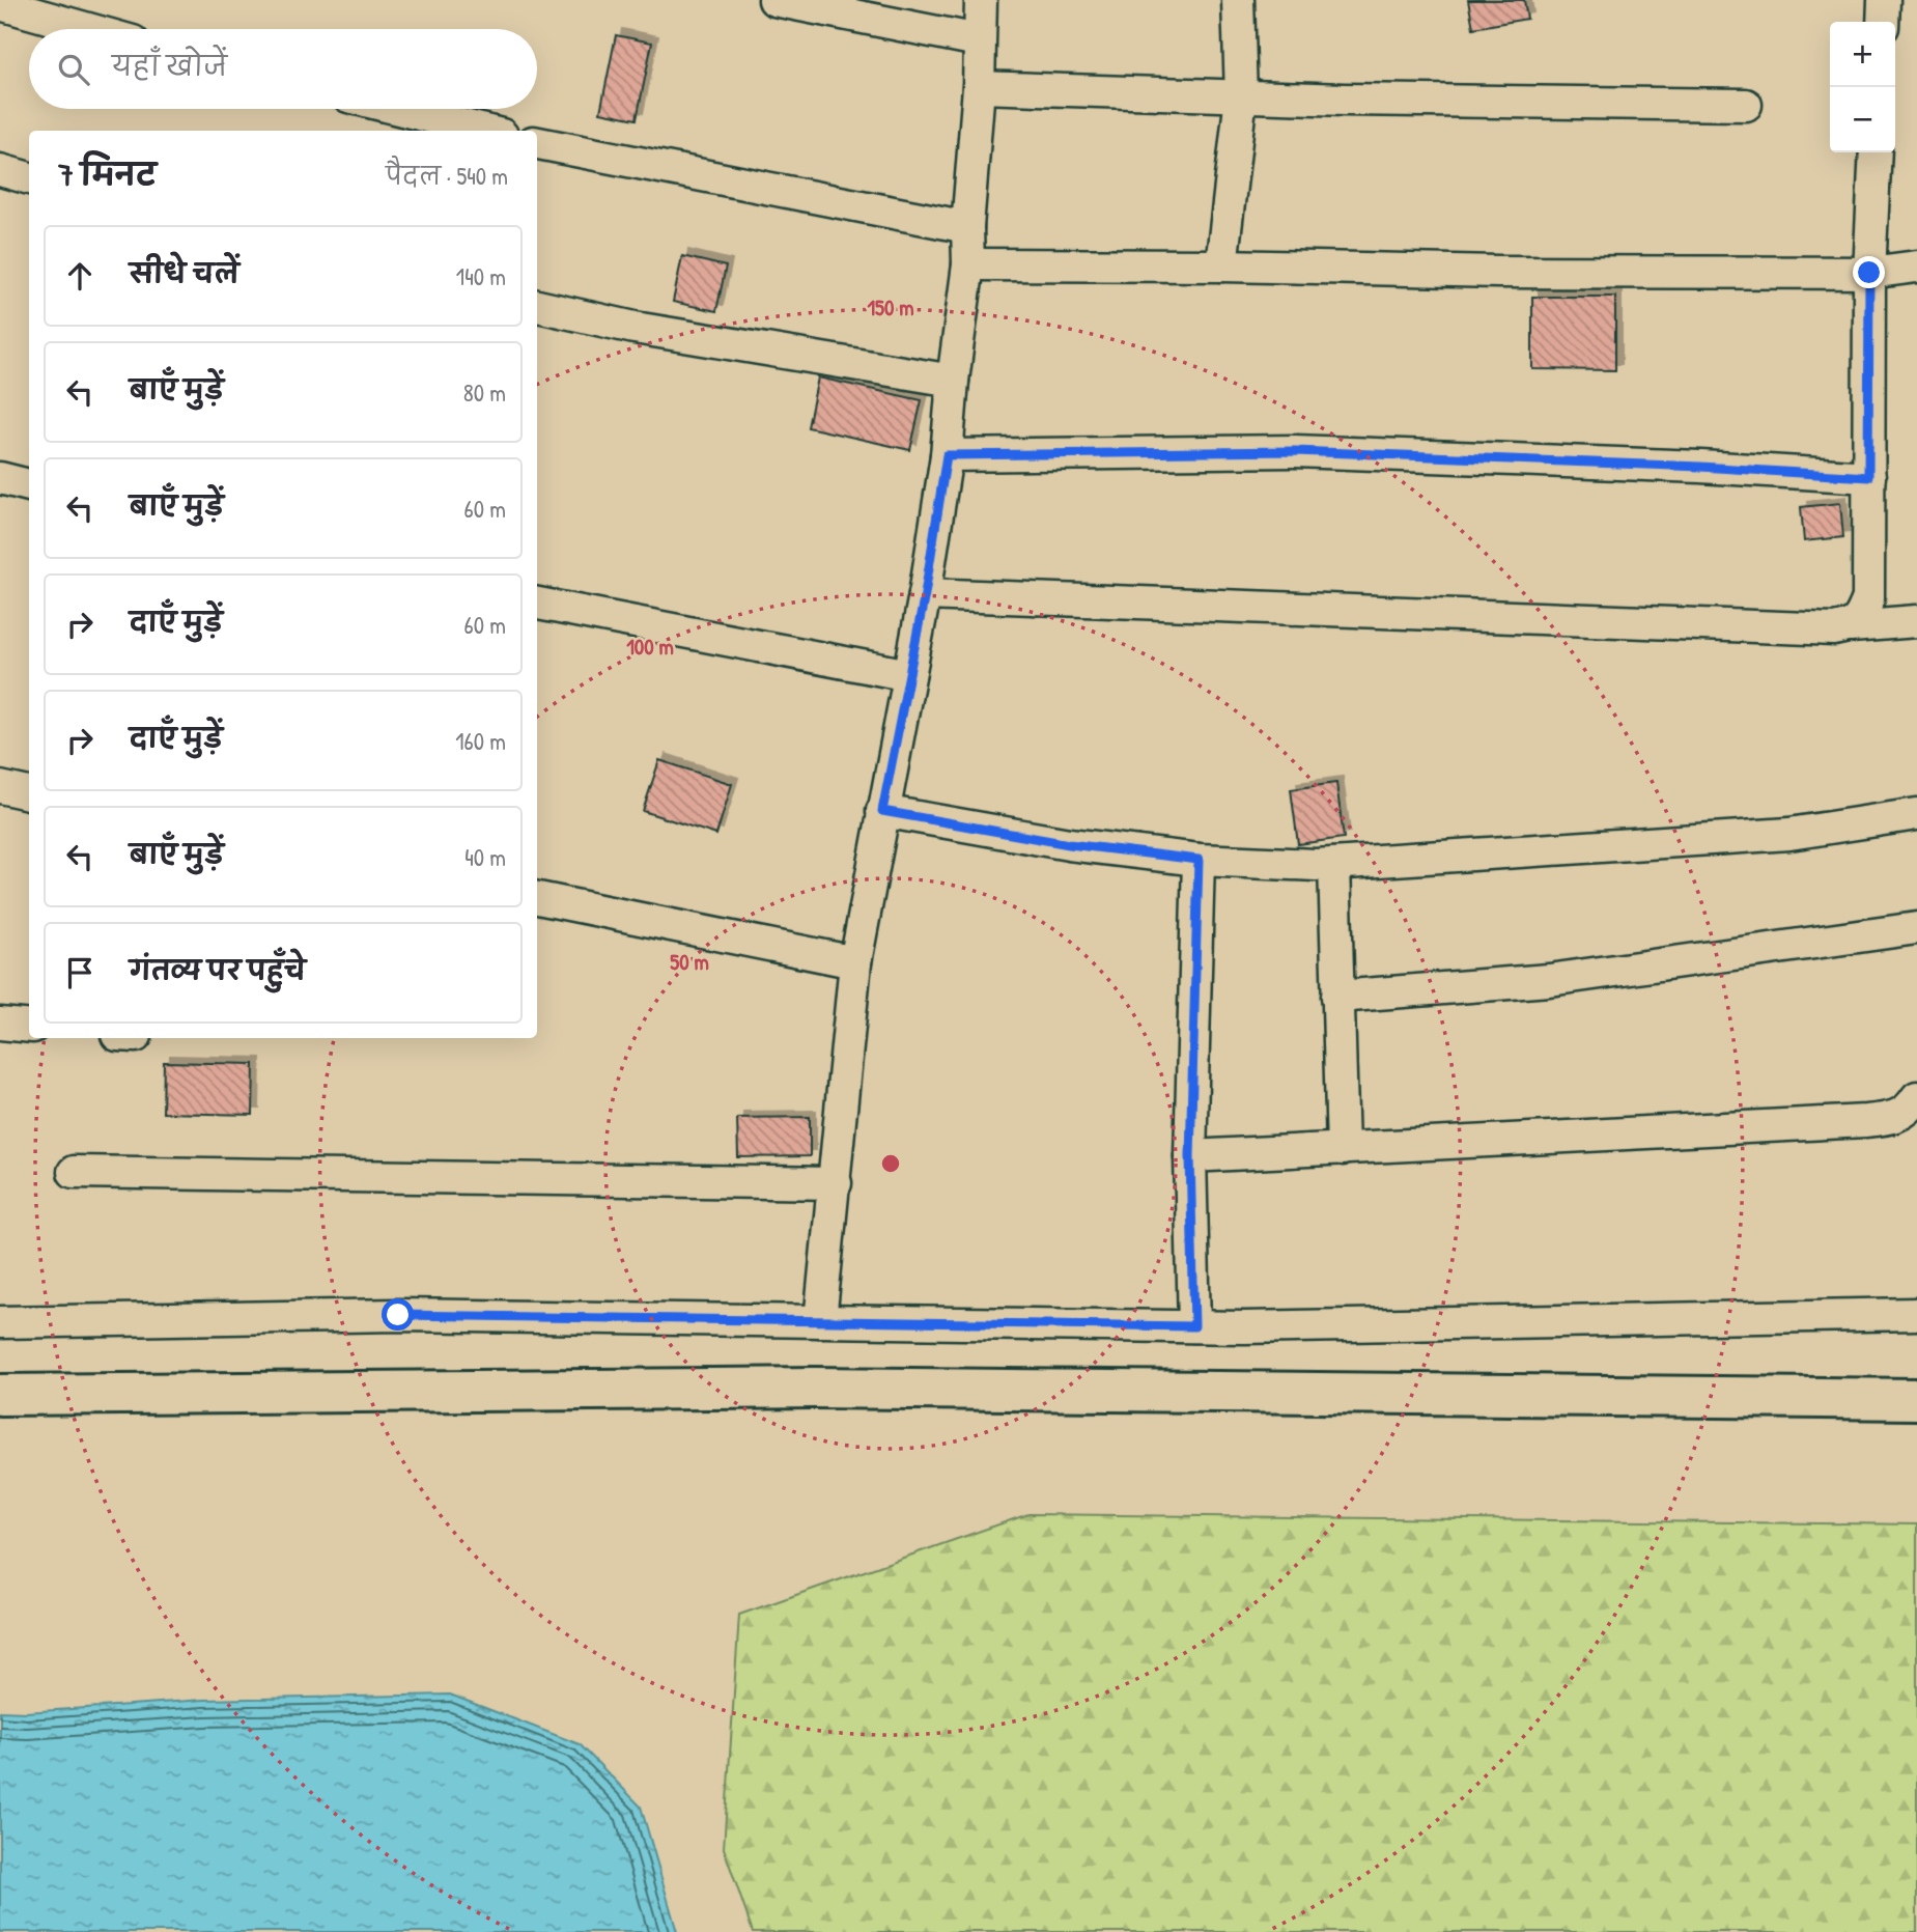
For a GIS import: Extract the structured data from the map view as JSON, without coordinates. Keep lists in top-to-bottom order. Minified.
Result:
{"page":{"map_buttons":["+","−"],"search":"यहाँ खोजें","heading":["7 मिनट","पैदल · 540 m"],"list":[["सीधे चलें","140 m"],["बाएँ मुड़ें","80 m"],["बाएँ मुड़ें","60 m"],["दाएँ मुड़ें","60 m"],["दाएँ मुड़ें","160 m"],["बाएँ मुड़ें","40 m"],"गंतव्य पर पहुँचे"]},"rings":["150 m","100 m","50 m"]}
